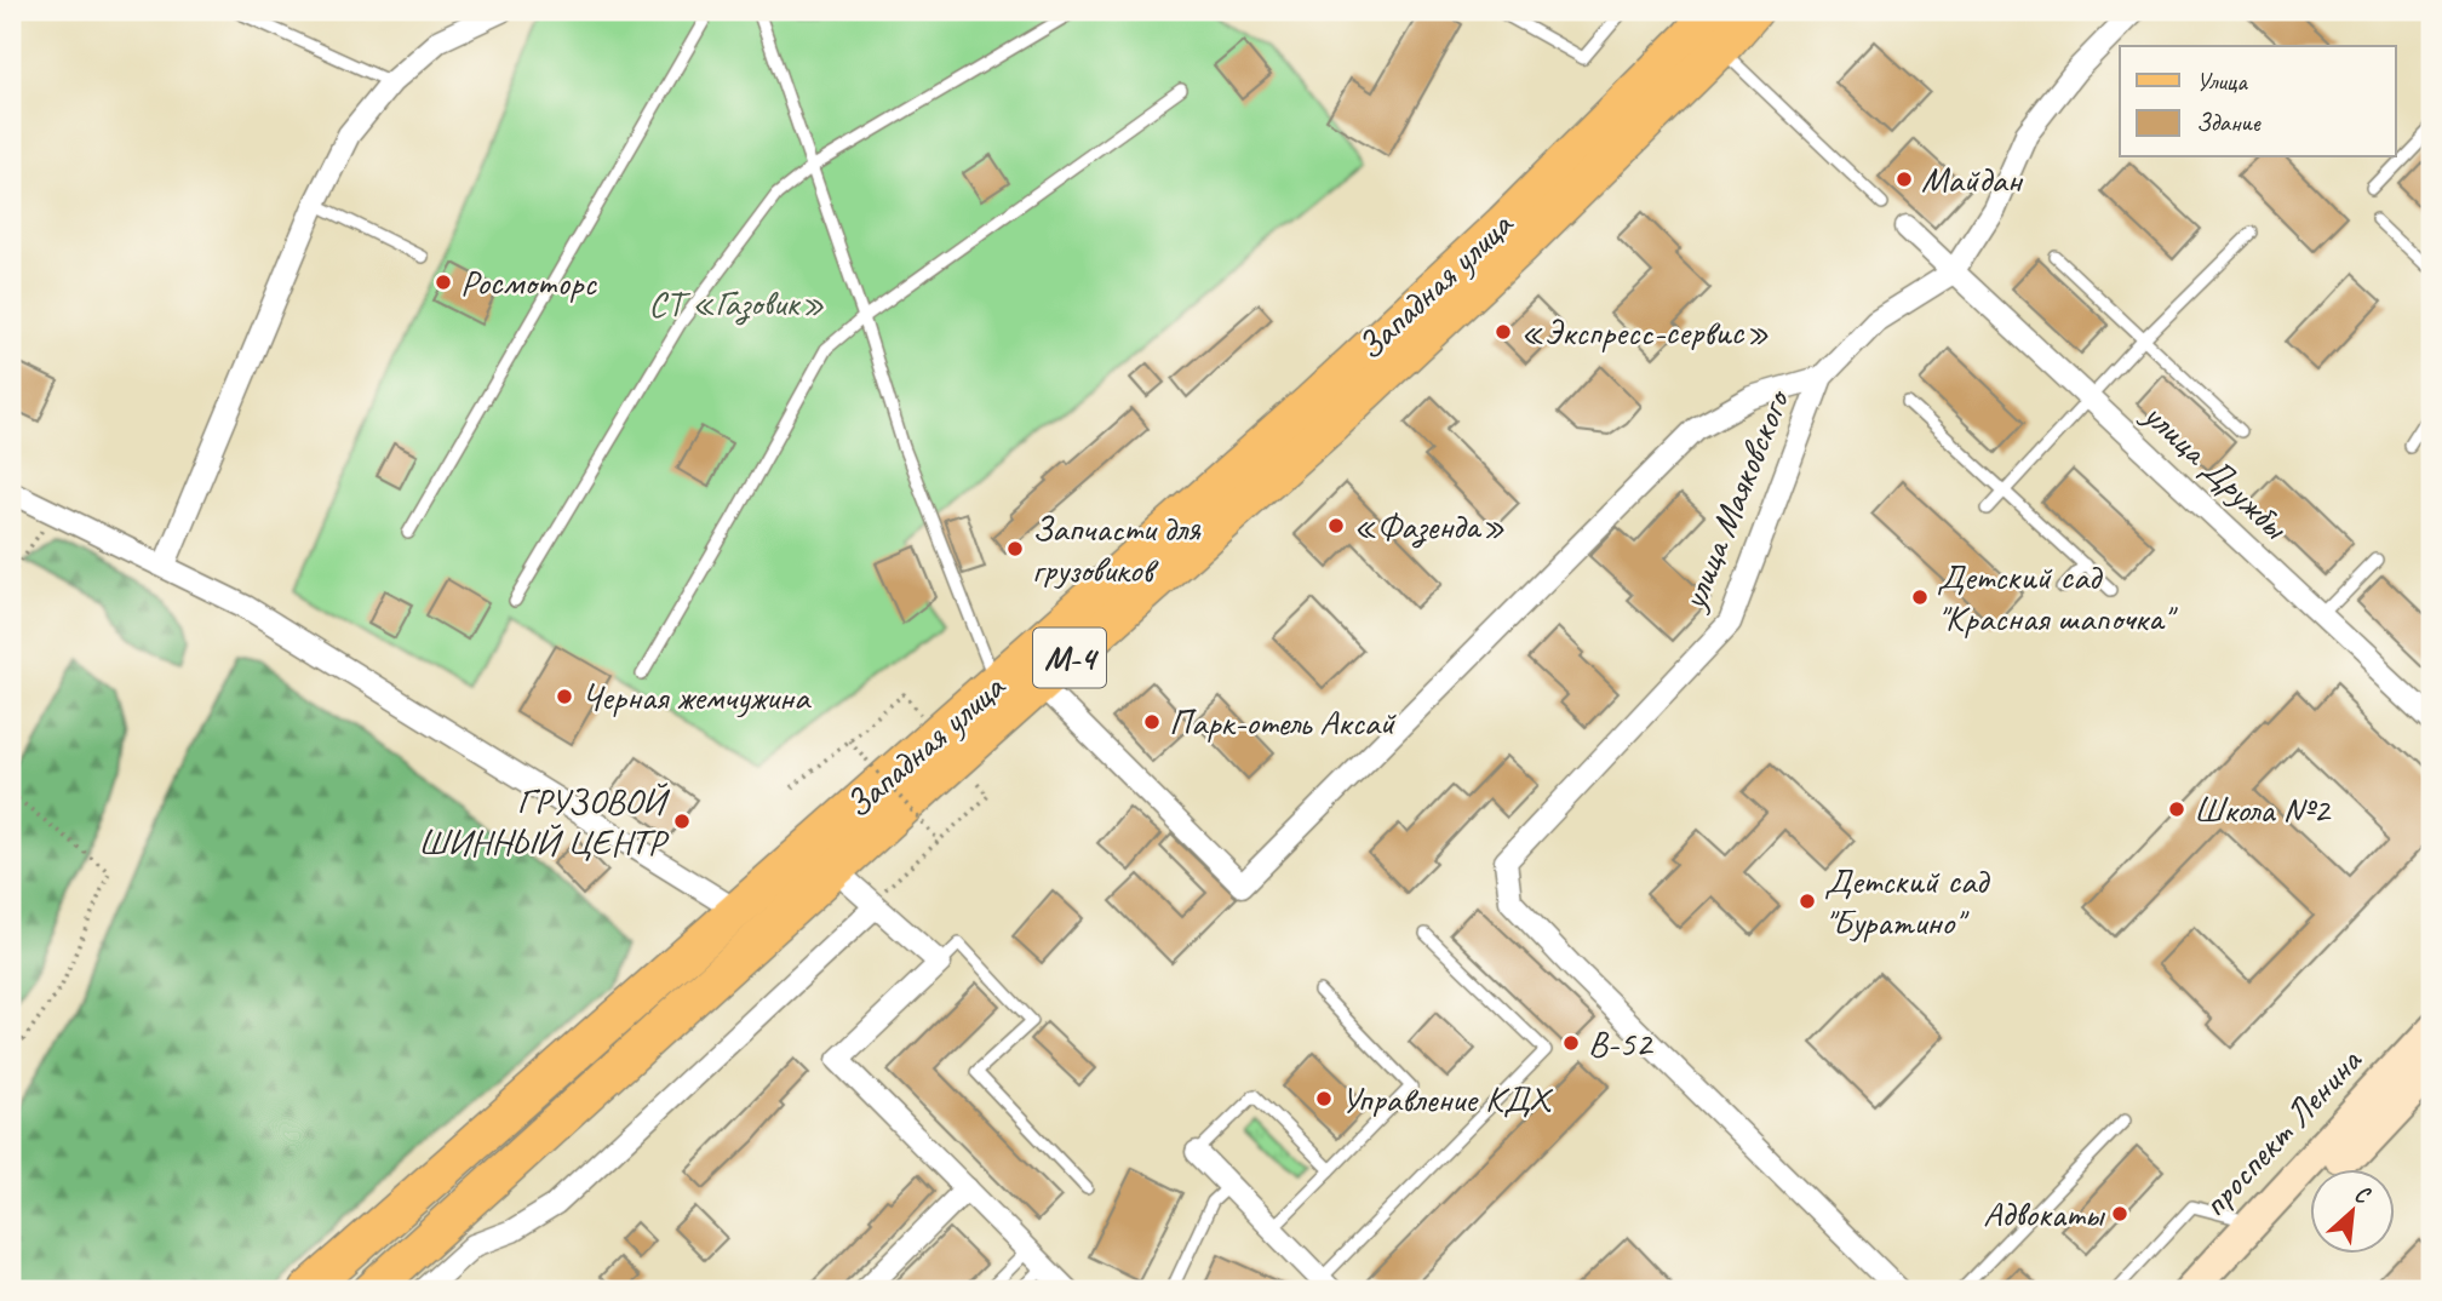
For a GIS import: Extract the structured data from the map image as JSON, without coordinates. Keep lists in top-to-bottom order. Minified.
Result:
{"streets":{"main road":["Западная улица","М-4","проспект Ленина"],"street":["улица Дружбы","улица Маяковского"]},"crossings":[["Западная улица","улица Маяковского"]],"parks":["СТ «Газовик»"],"places":["Майдан","Росмоторс","«Экспресс-сервис»","«Фазенда»","Запчасти для грузовиков","Детский сад \"Красная шапочка\"","Черная жемчужина","Парк-отель Аксай","Школа №2","ГРУЗОВОЙ ШИННЫЙ ЦЕНТР","Детский сад \"Буратино\"","В-52","Управление КДХ","Адвокаты"],"legend":["Улица","Здание"],"north":"top right"}
